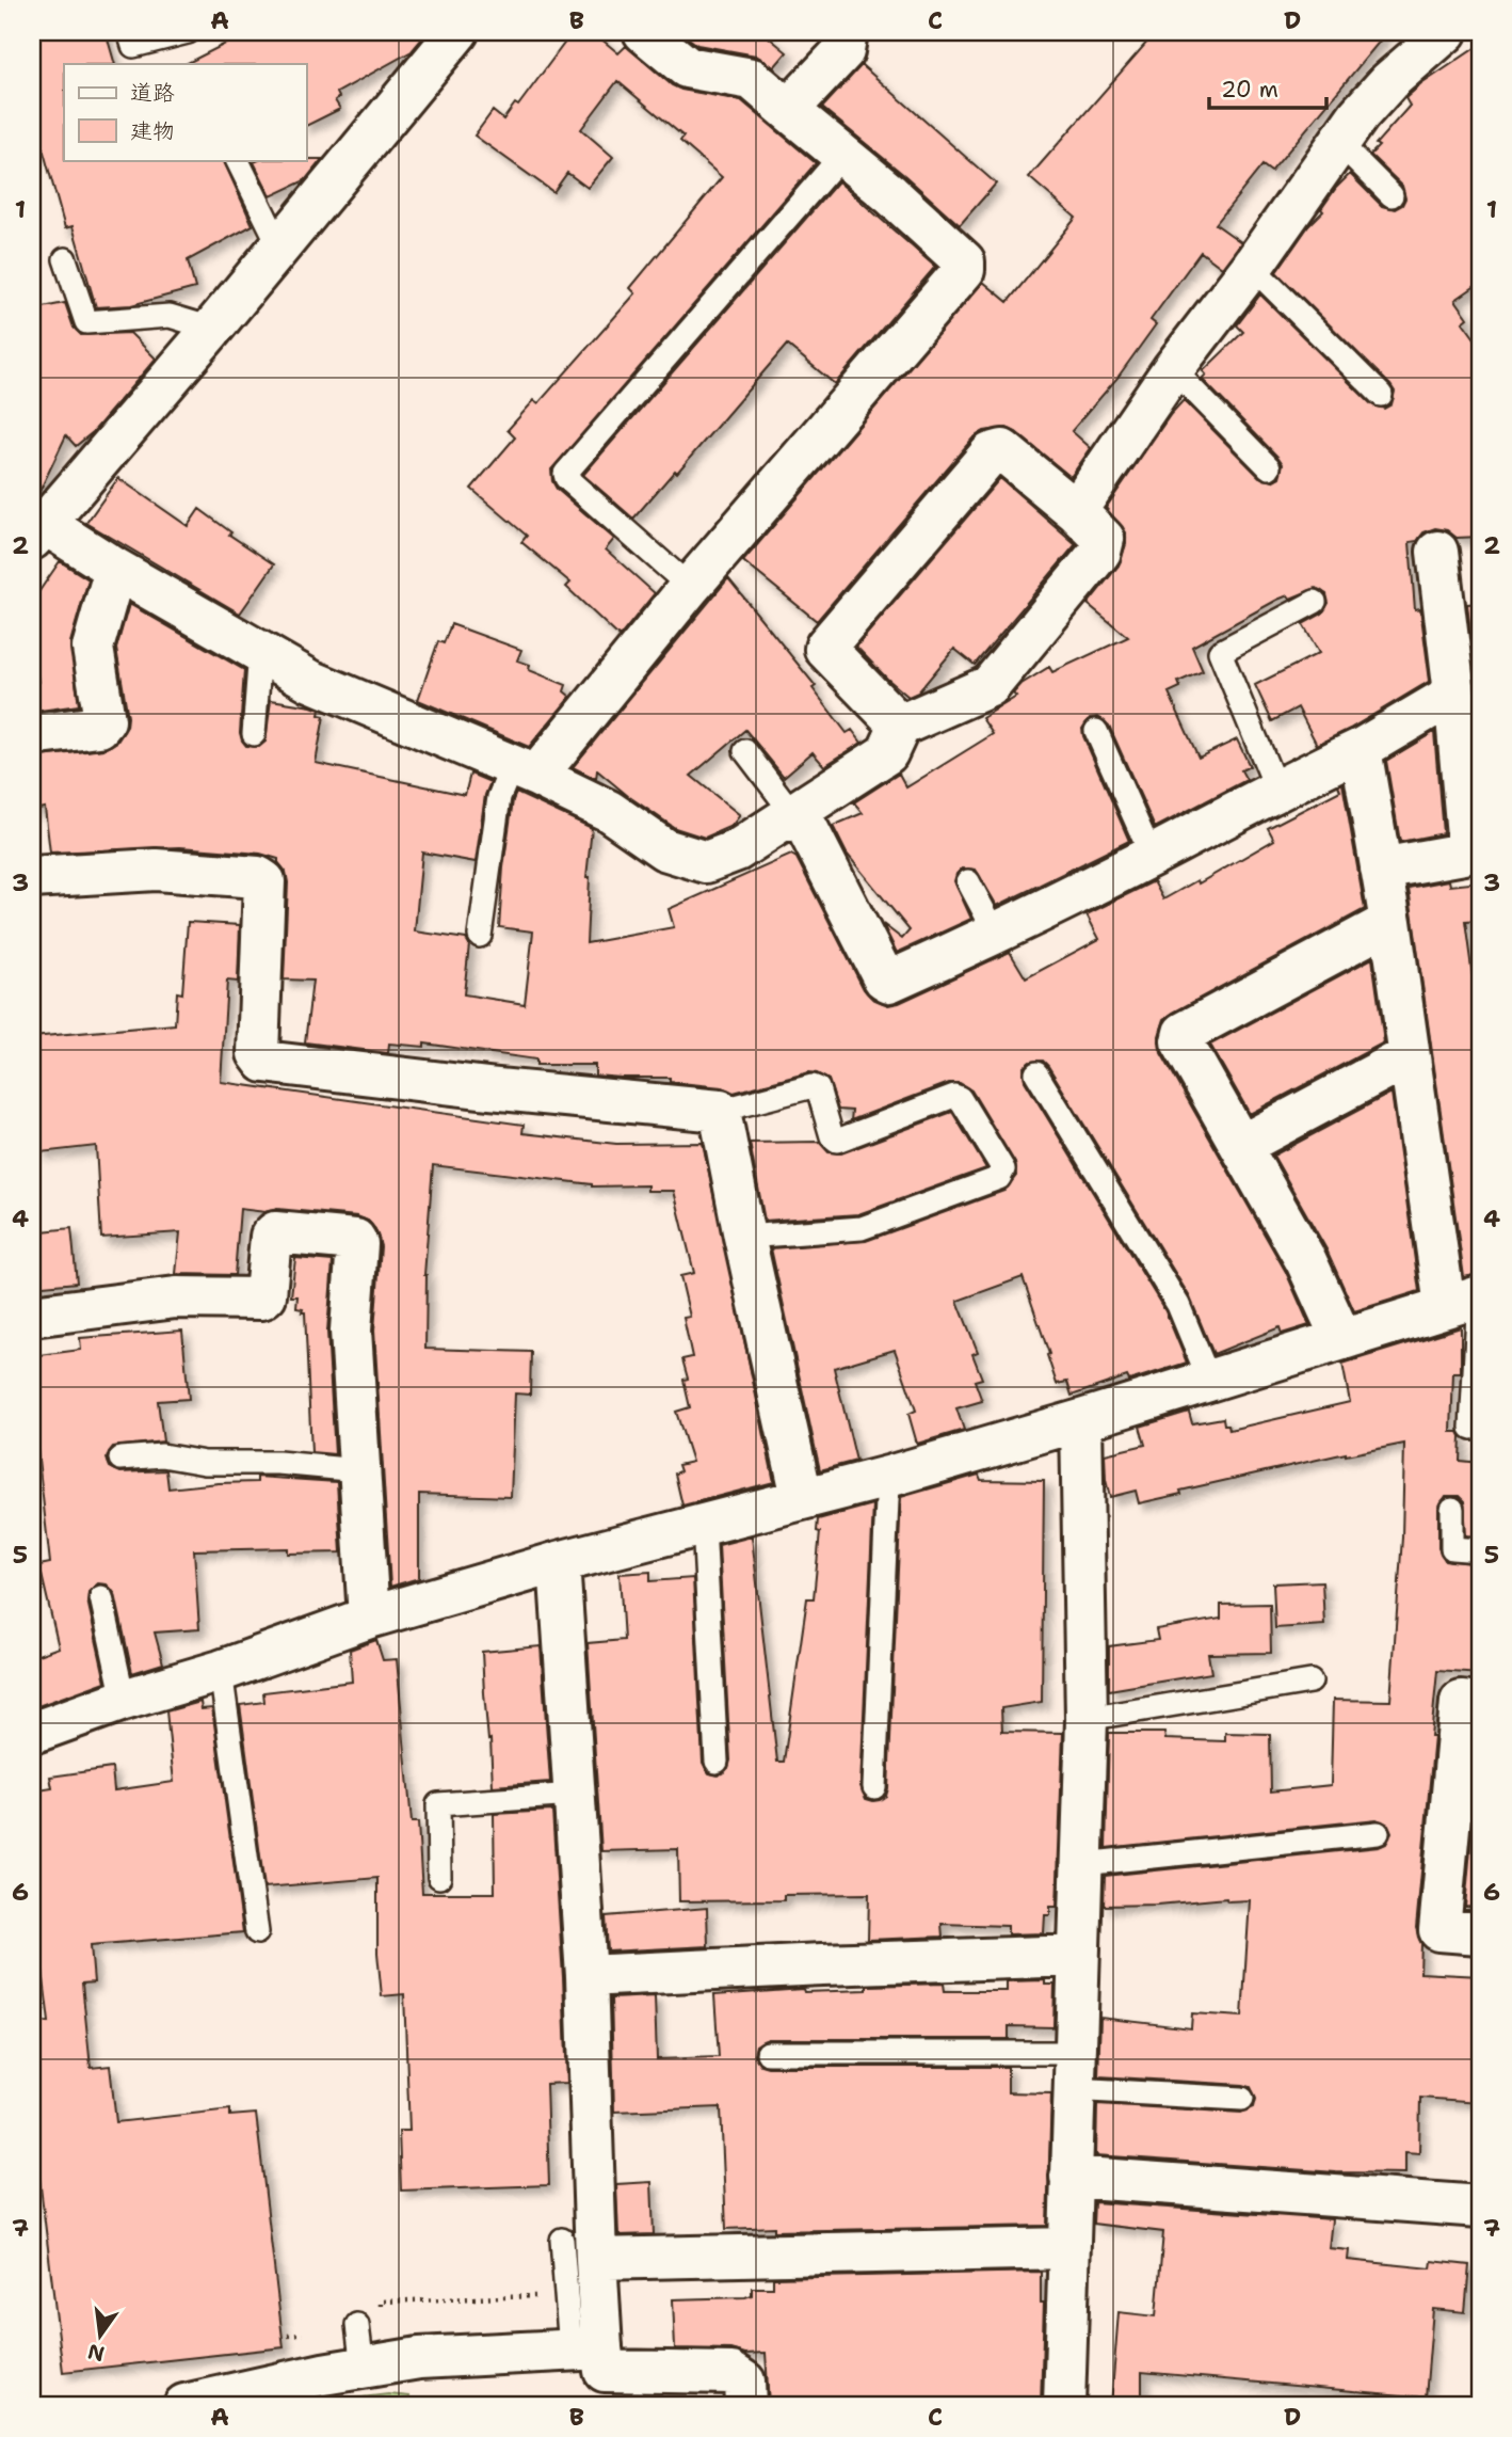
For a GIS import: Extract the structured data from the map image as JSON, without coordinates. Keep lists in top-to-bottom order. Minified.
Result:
{"legend":["道路","建物"],"scale_bar":"20 m","north":"bottom","grid":{"columns":["A","B","C","D"],"rows":["1","2","3","4","5","6","7"]}}
